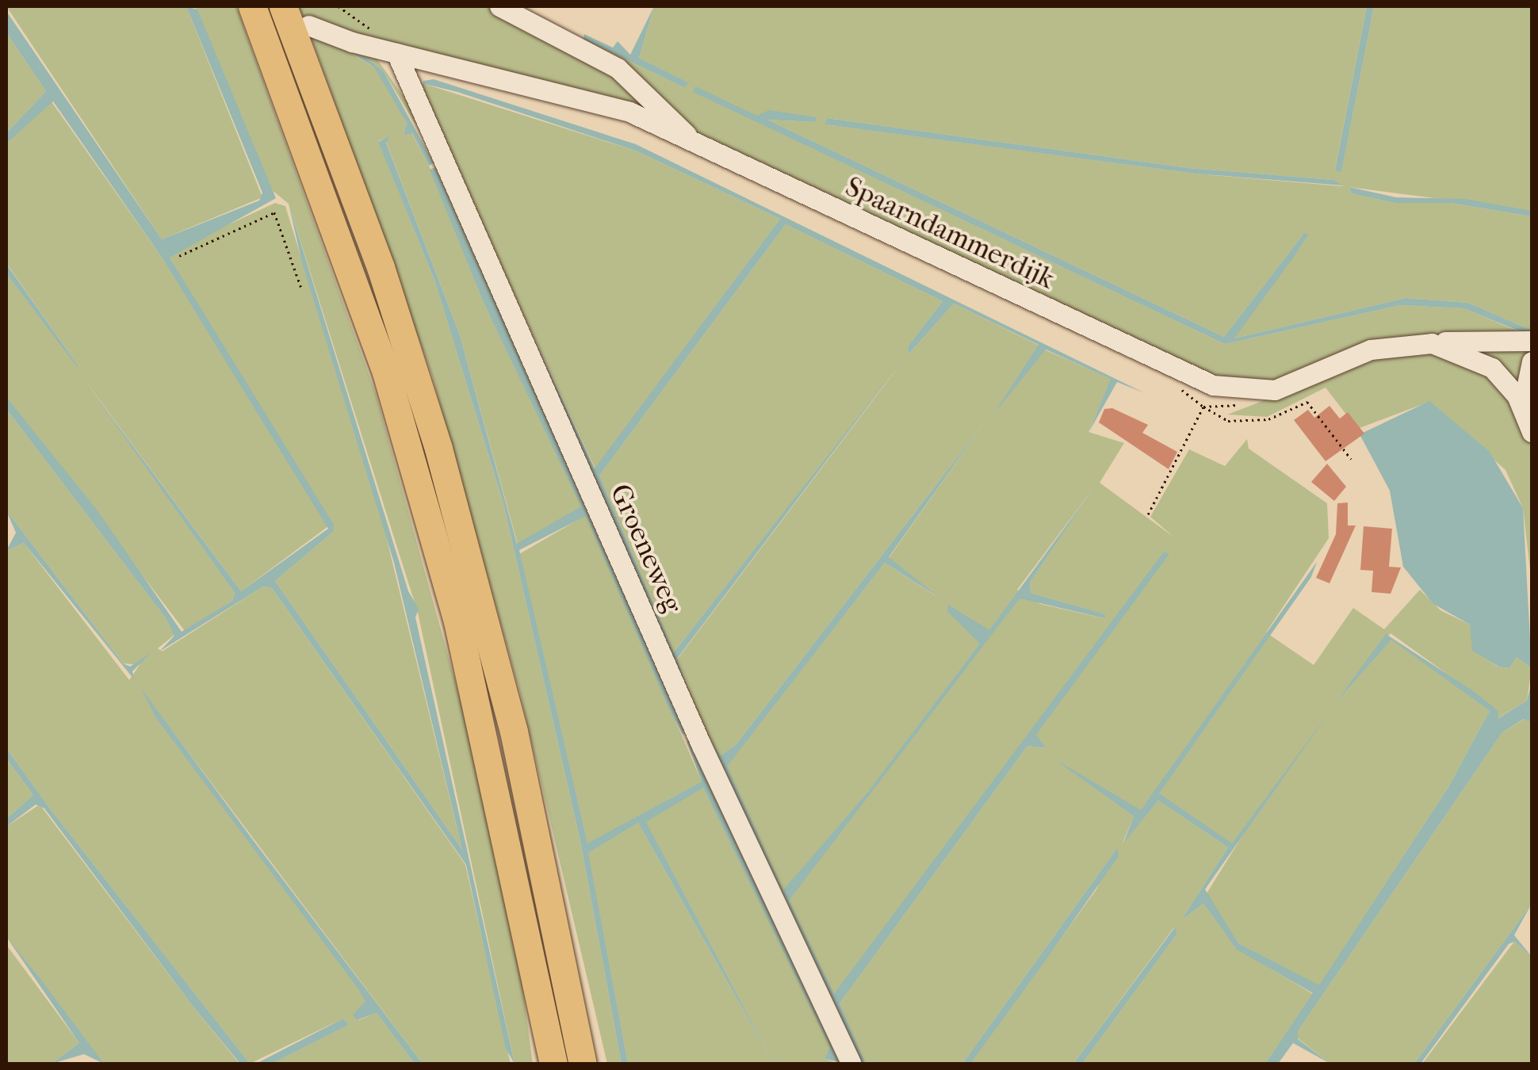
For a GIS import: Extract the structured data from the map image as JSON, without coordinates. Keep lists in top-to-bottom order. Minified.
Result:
{"streets":{"street":["Spaarndammerdijk","Groeneweg"]},"crossings":[["Spaarndammerdijk","Groeneweg"]]}
